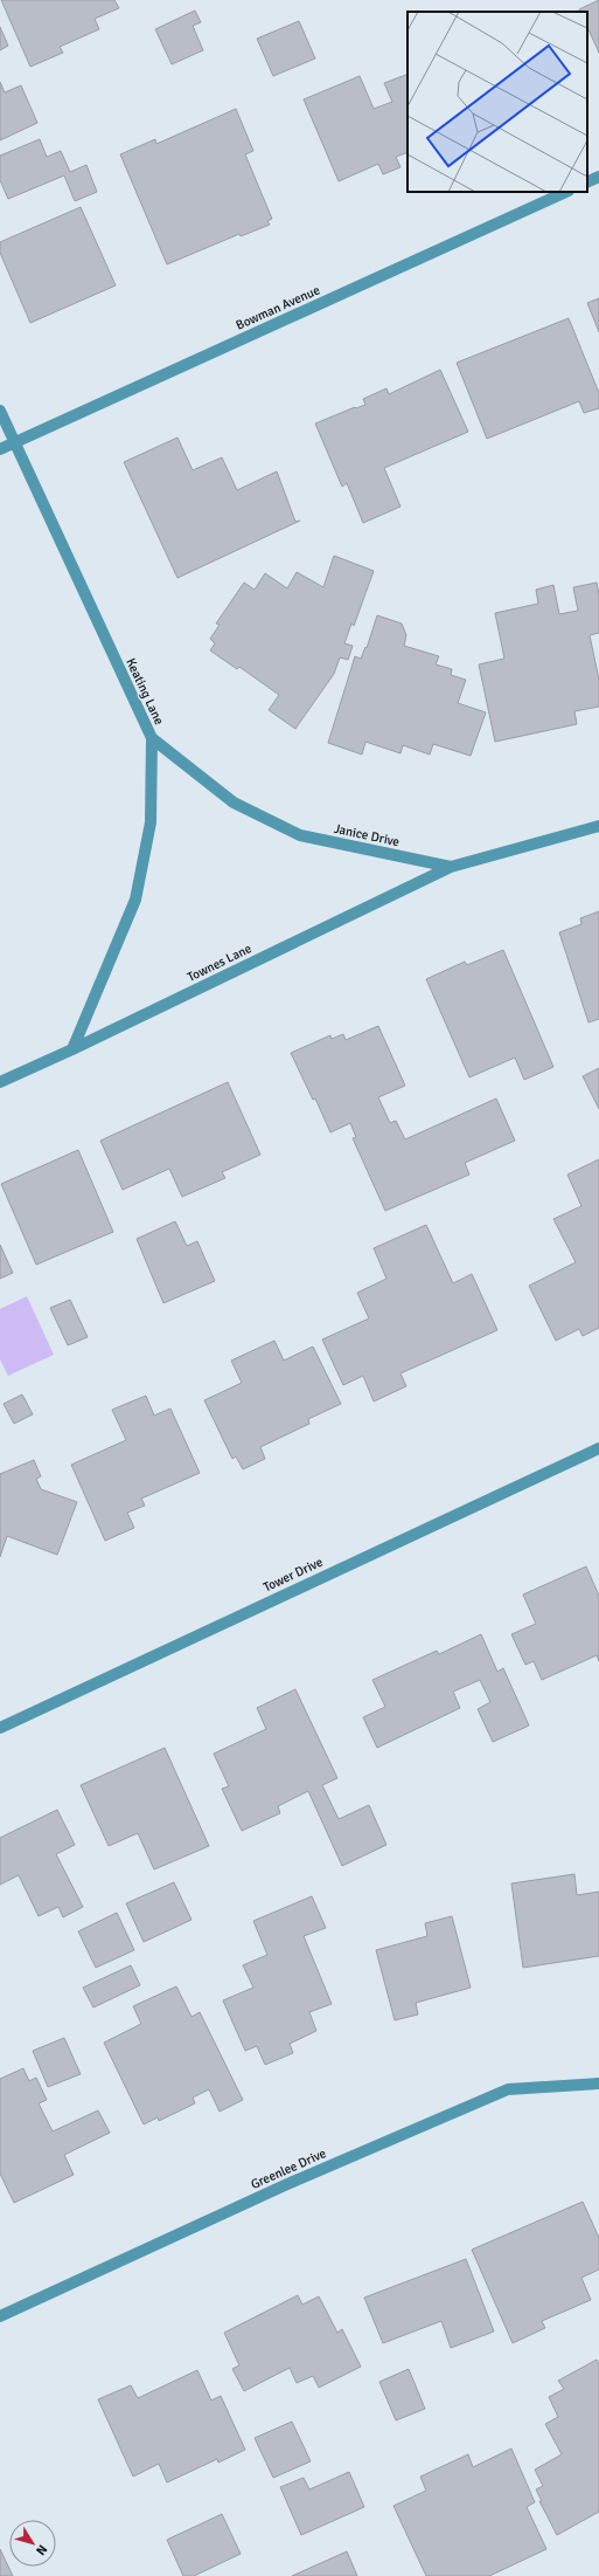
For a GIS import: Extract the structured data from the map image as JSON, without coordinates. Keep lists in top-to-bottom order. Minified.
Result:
{"streets":{"street":["Bowman Avenue","Keating Lane","Janice Drive","Townes Lane","Tower Drive","Greenlee Drive"]},"crossings":[["Bowman Avenue","Keating Lane"],["Keating Lane","Janice Drive"],["Keating Lane","Townes Lane"],["Janice Drive","Townes Lane"]],"north":"bottom right"}
